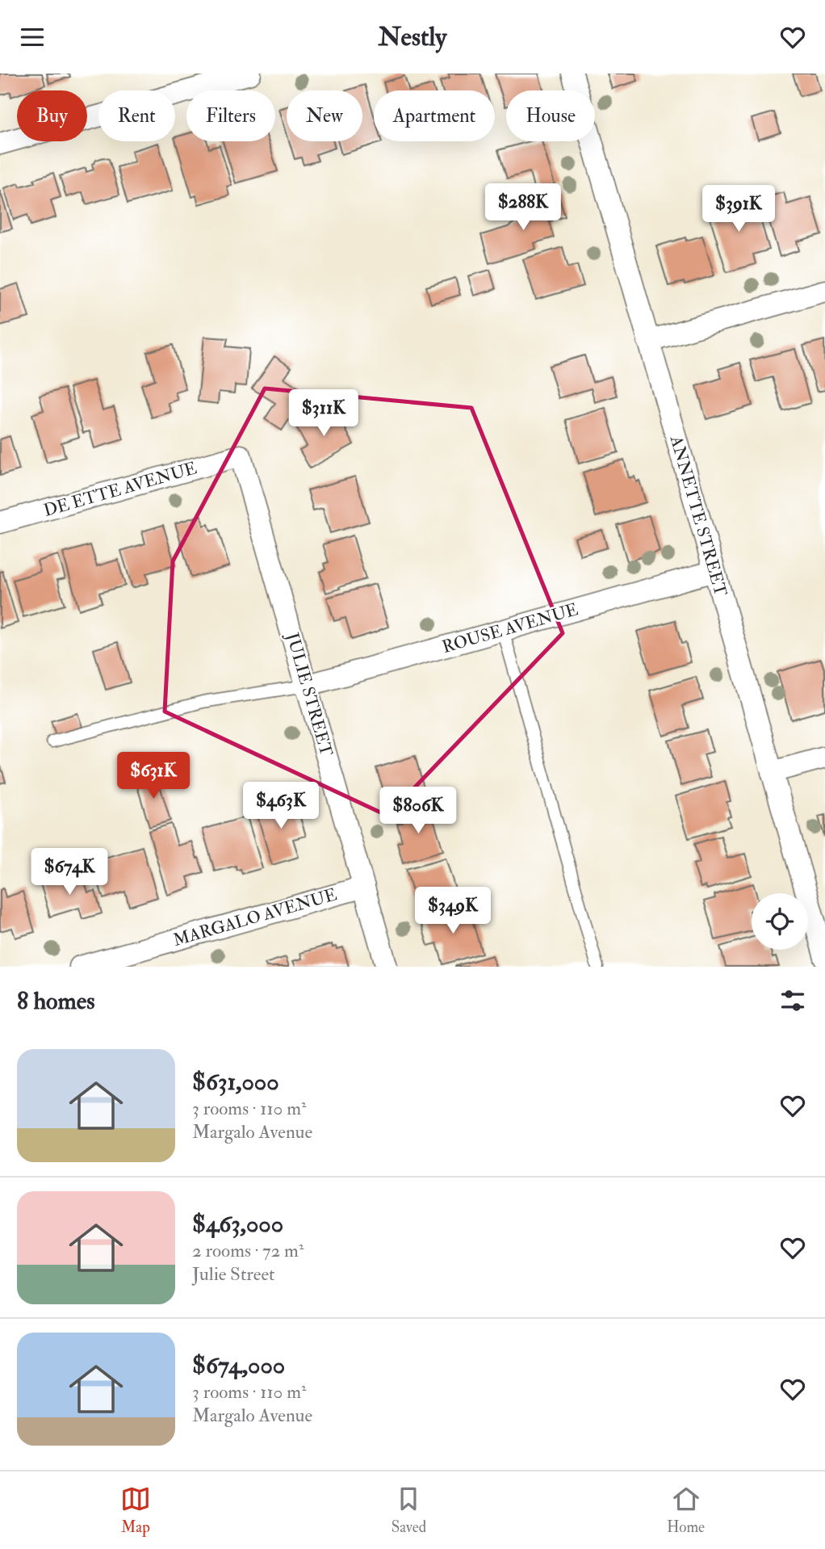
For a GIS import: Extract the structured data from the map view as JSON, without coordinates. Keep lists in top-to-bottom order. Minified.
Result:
{"streets":{"street":["DE ETTE AVENUE","ANNETTE STREET","ROUSE AVENUE","JULIE STREET","MARGALO AVENUE"]},"crossings":[["DE ETTE AVENUE","JULIE STREET"],["ANNETTE STREET","ROUSE AVENUE"],["ROUSE AVENUE","JULIE STREET"],["JULIE STREET","MARGALO AVENUE"]],"page":{"header":"Nestly","chip":["Buy","Rent","Filters","New","Apartment","House"],"price":["$288K","$391K","$311K","$631K","$463K","$806K","$674K","$349K"],"heading":"8 homes","list":[{"name":"$631,000","note":"3 rooms · 110 m² · Margalo Avenue"},{"name":"$463,000","note":"2 rooms · 72 m² · Julie Street"},{"name":"$674,000","note":"3 rooms · 110 m² · Margalo Avenue"}],"tabs":["Map","Saved","Home"]}}
